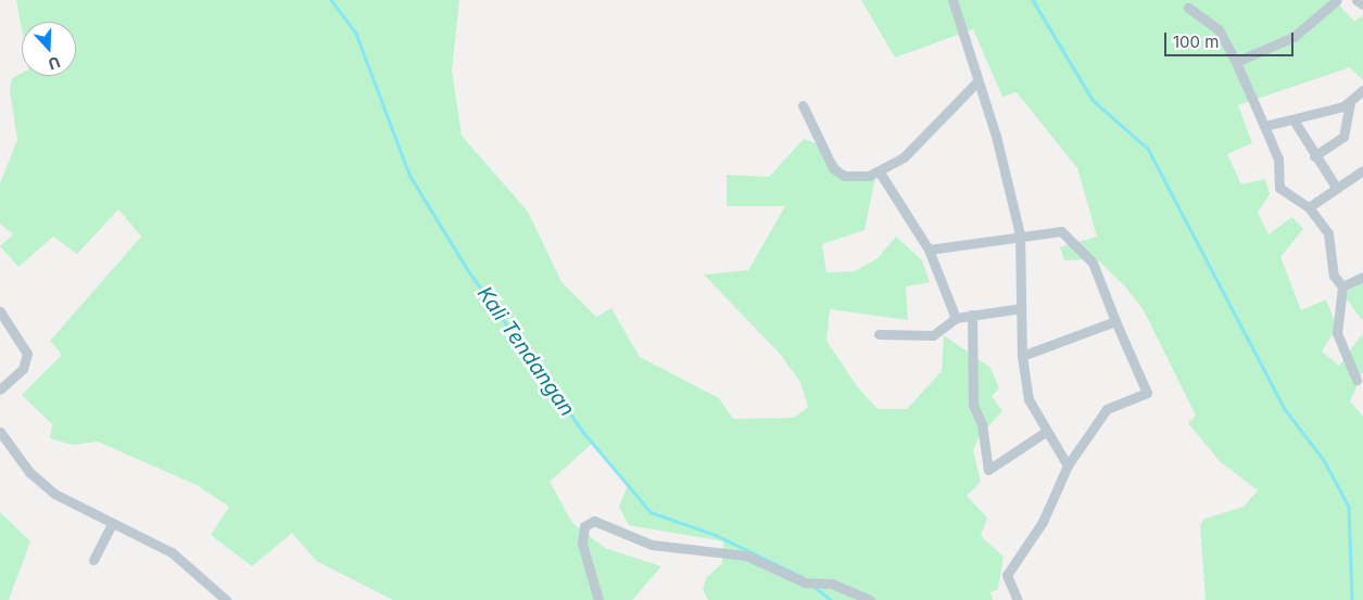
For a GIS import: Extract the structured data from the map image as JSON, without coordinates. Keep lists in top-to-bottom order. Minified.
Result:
{"water":["Kali Tendangan"],"scale_bar":"100 m","north":"bottom"}
